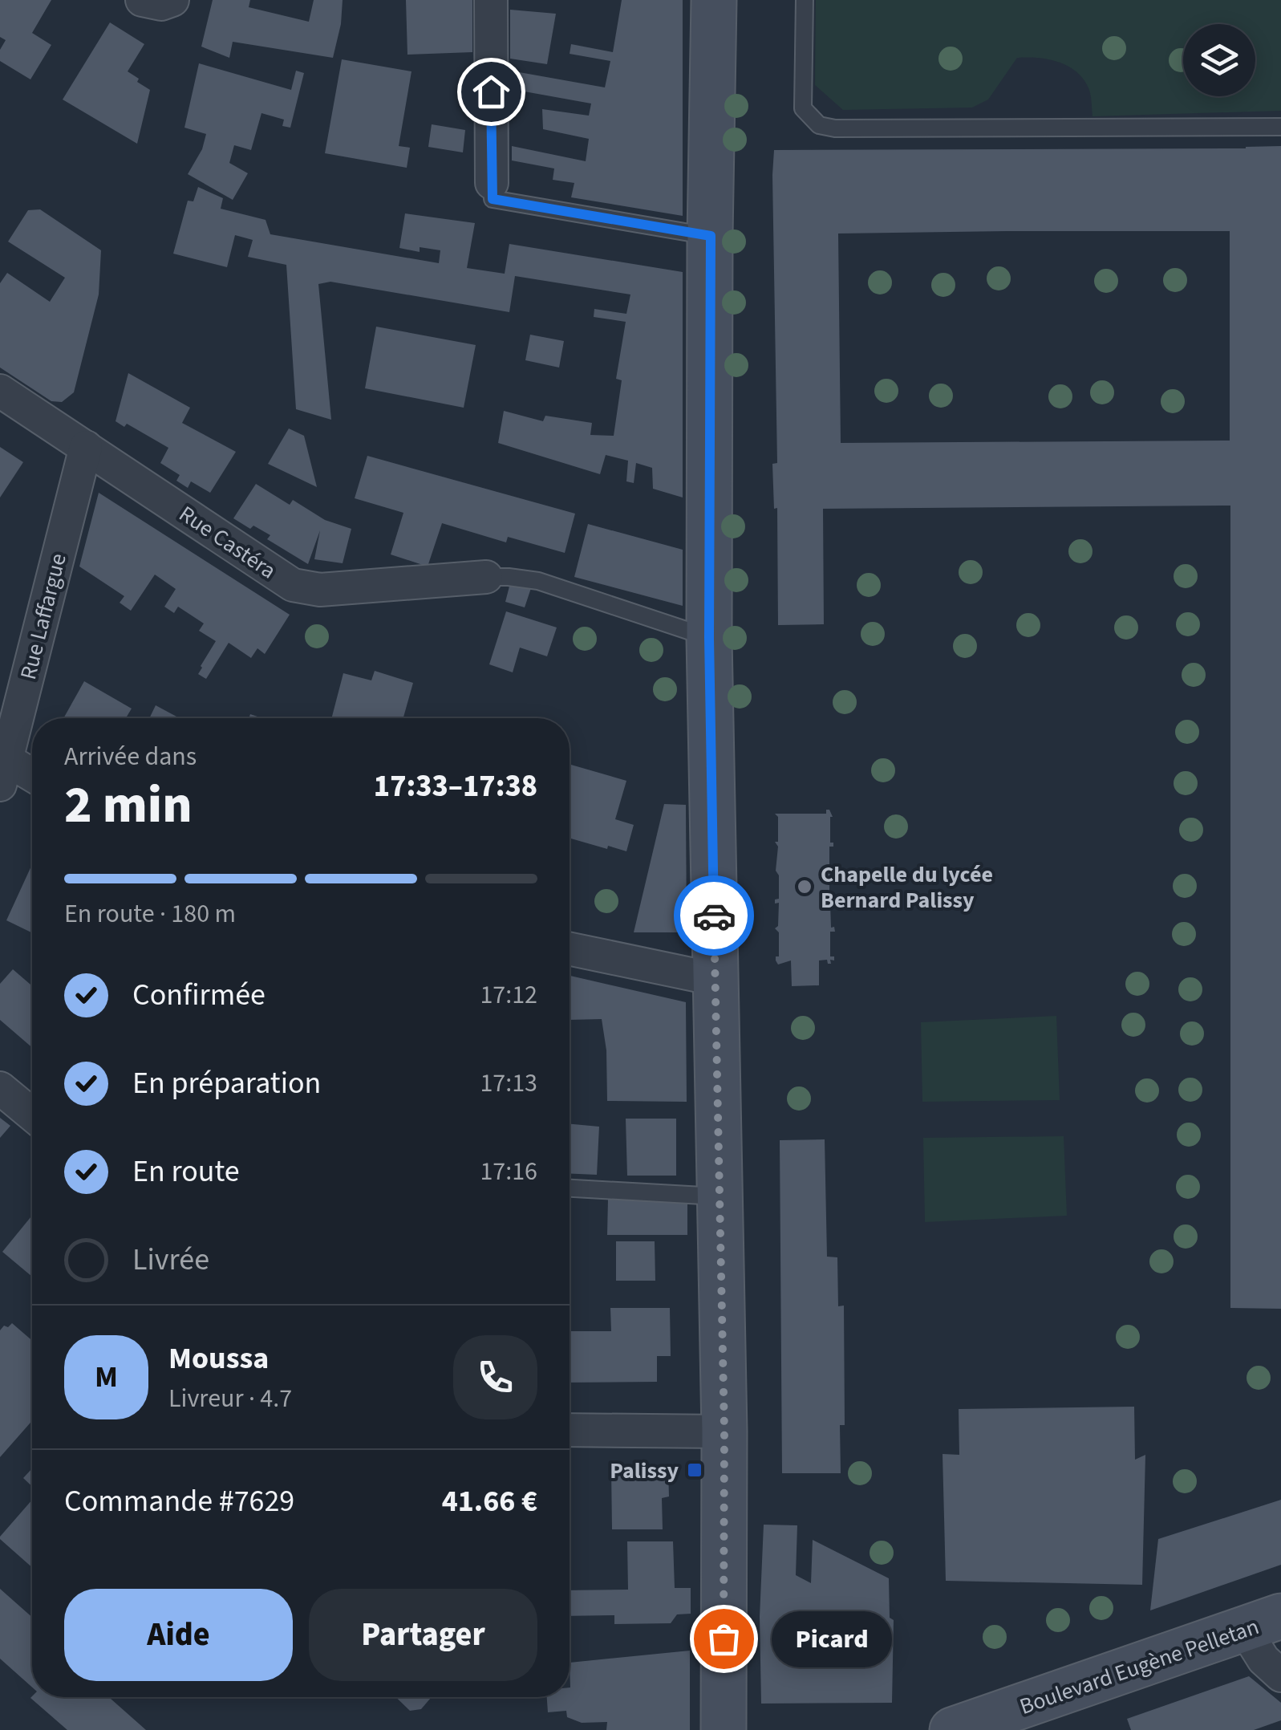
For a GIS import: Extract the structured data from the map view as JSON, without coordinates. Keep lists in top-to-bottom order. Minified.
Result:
{"streets":{"street":["Rue Castéra","Rue Laffargue","Boulevard Eugène Pelletan"]},"crossings":[["Rue Castéra","Rue Laffargue"]],"places":{"other":["Chapelle du lycée Bernard Palissy","Picard"],"transit":["Palissy"]},"page":{"heading":["2 min","Arrivée dans","17:33–17:38"],"panel":["Moussa","Livreur · 4.7","Commande #7629","41.66 €"],"bar":"En route · 180 m","list":[["Confirmée","17:12"],["En préparation","17:13"],["En route","17:16"],"Livrée"],"round":"M","buttons":["Aide","Partager"],"bubble":"Picard"}}
